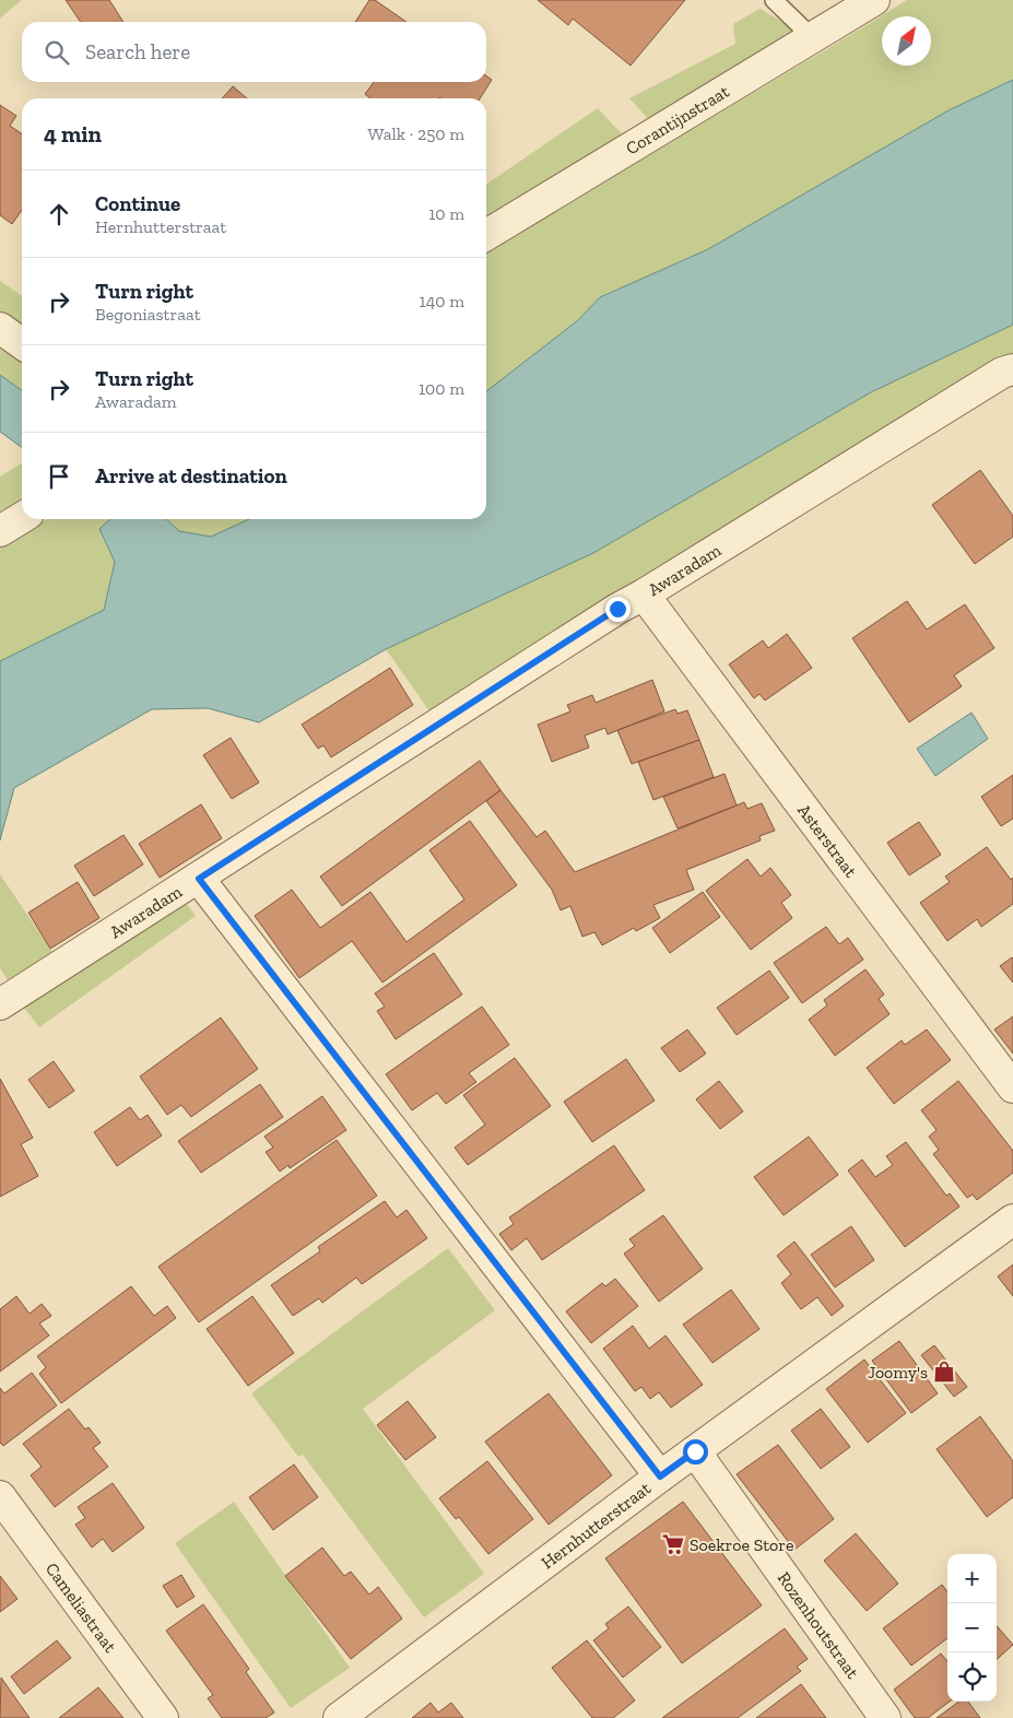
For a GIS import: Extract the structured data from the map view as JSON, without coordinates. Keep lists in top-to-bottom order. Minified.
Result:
{"streets":{"street":["Corantijnstraat","Awaradam","Asterstraat","Hernhutterstraat","Cameliastraat","Rozenhoutstraat"]},"crossings":[["Awaradam","Asterstraat"],["Hernhutterstraat","Rozenhoutstraat"]],"places":{"shop":["Joomy's"],"supermarket":["Soekroe Store"]},"north":"top right","page":{"search":"Search here","heading":["4 min","Walk · 250 m"],"list":[["Continue","Hernhutterstraat","10 m"],["Turn right","Begoniastraat","140 m"],["Turn right","Awaradam","100 m"],"Arrive at destination"],"map_buttons":["+","−"]}}
